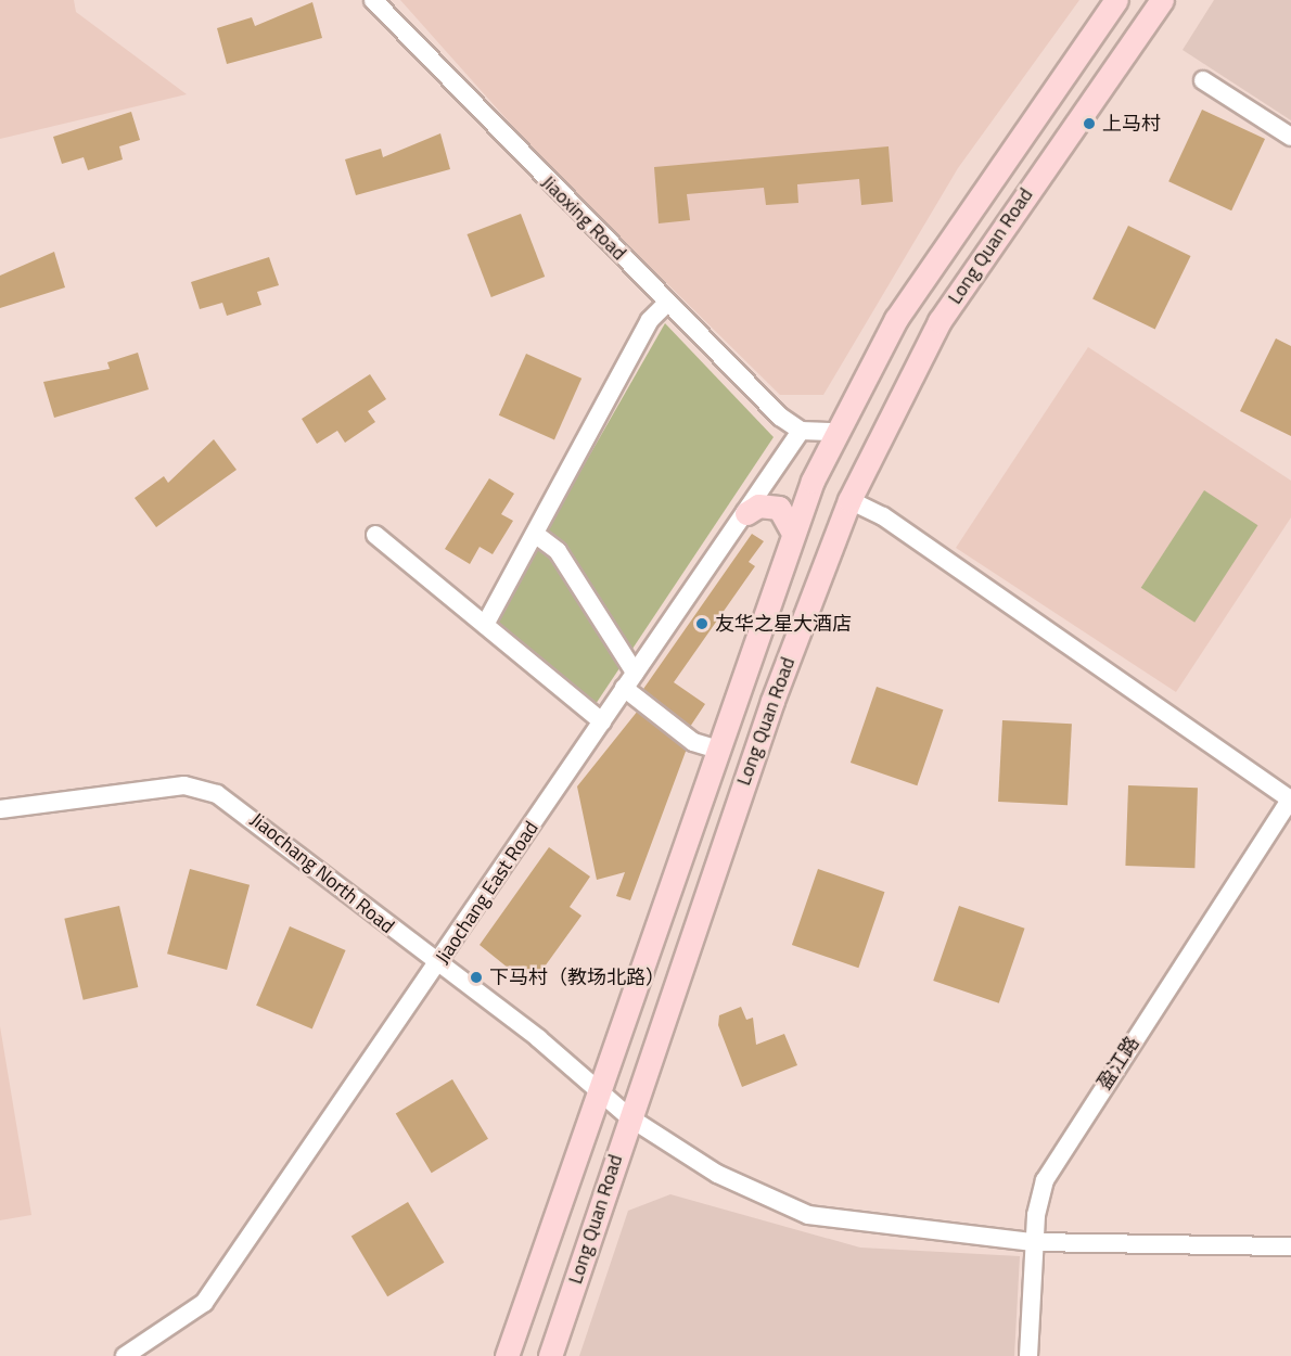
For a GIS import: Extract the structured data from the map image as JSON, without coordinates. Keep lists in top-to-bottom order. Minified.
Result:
{"streets":{"main road":["Long Quan Road"],"street":["Jiaoxing Road","Jiaochang North Road","Jiaochang East Road","盈江路"]},"crossings":[["Jiaoxing Road","Jiaochang East Road"],["Long Quan Road","Jiaochang North Road"],["Jiaochang North Road","Jiaochang East Road"],["Jiaochang North Road","盈江路"]],"places":["上马村","友华之星大酒店","下马村（教场北路）"]}
